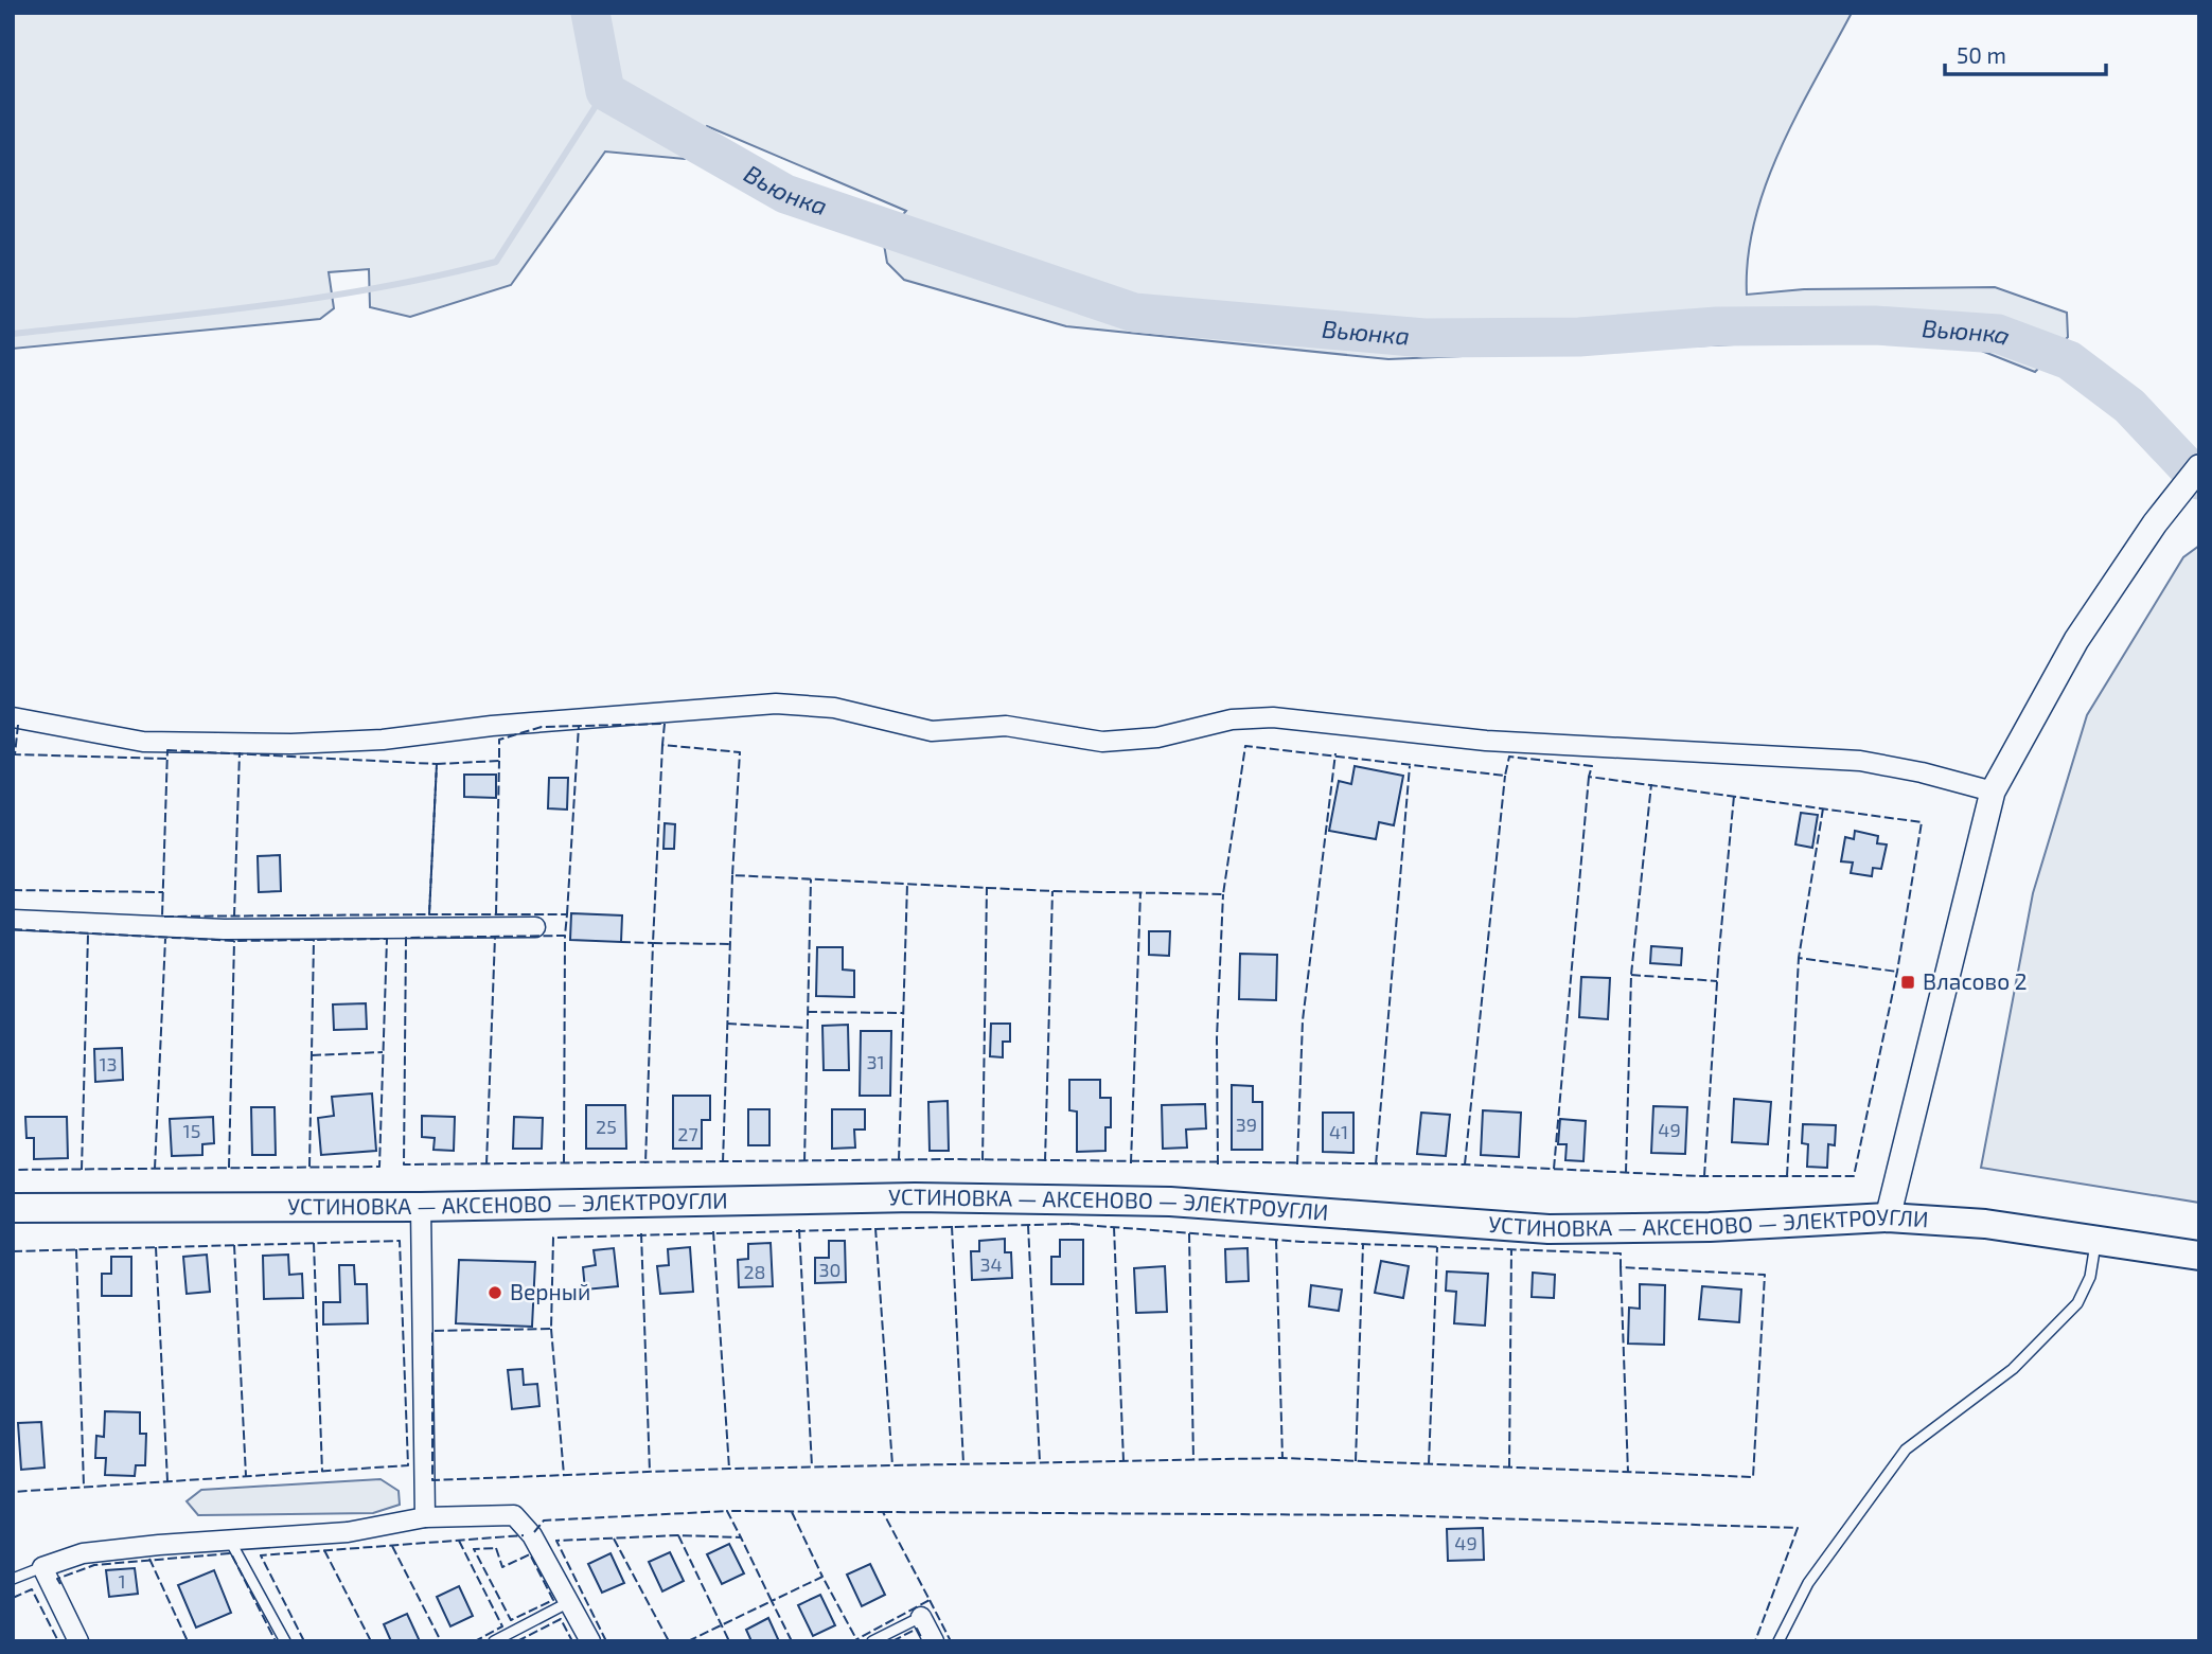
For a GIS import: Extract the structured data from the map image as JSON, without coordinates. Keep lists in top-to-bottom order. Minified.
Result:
{"streets":{"main road":["УСТИНОВКА — АКСЕНОВО — ЭЛЕКТРОУГЛИ"]},"water":["Вьюнка"],"places":{"transit":["Власово 2"],"other":["Верный"]},"house_numbers":["31","13","39","25","49","15","41","27","34","30","28","49","1"],"scale_bar":"50 m"}
